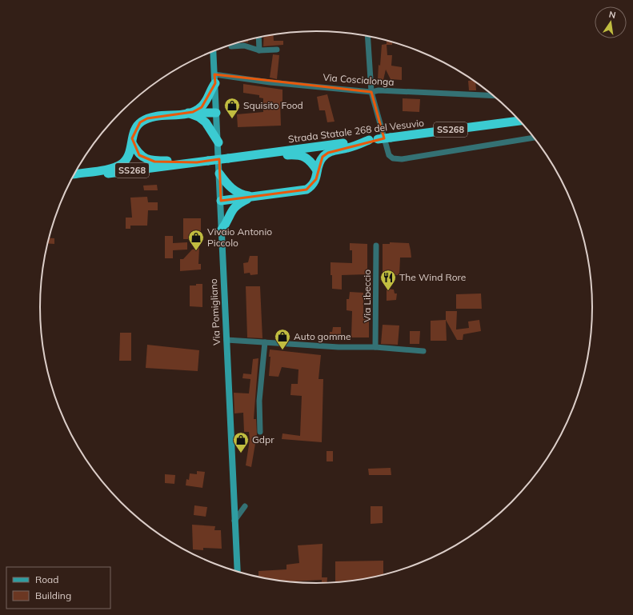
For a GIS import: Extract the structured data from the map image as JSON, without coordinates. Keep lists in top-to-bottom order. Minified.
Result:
{"streets":{"highway":["SS268","Strada Statale 268 del Vesuvio"],"main road":["Via Pomigliano"],"street":["Via Coscialonga","Via Libeccio"]},"crossings":[["Via Coscialonga","Via Pomigliano"],["SS268","Strada Statale 268 del Vesuvio"],["SS268","Via Pomigliano"]],"places":{"shop":["Squisito Food","Vivaio Antonio Piccolo","Auto gomme","Gdpr"],"restaurant":["The Wind Rore"]},"legend":["Road","Building"],"north":"top"}
